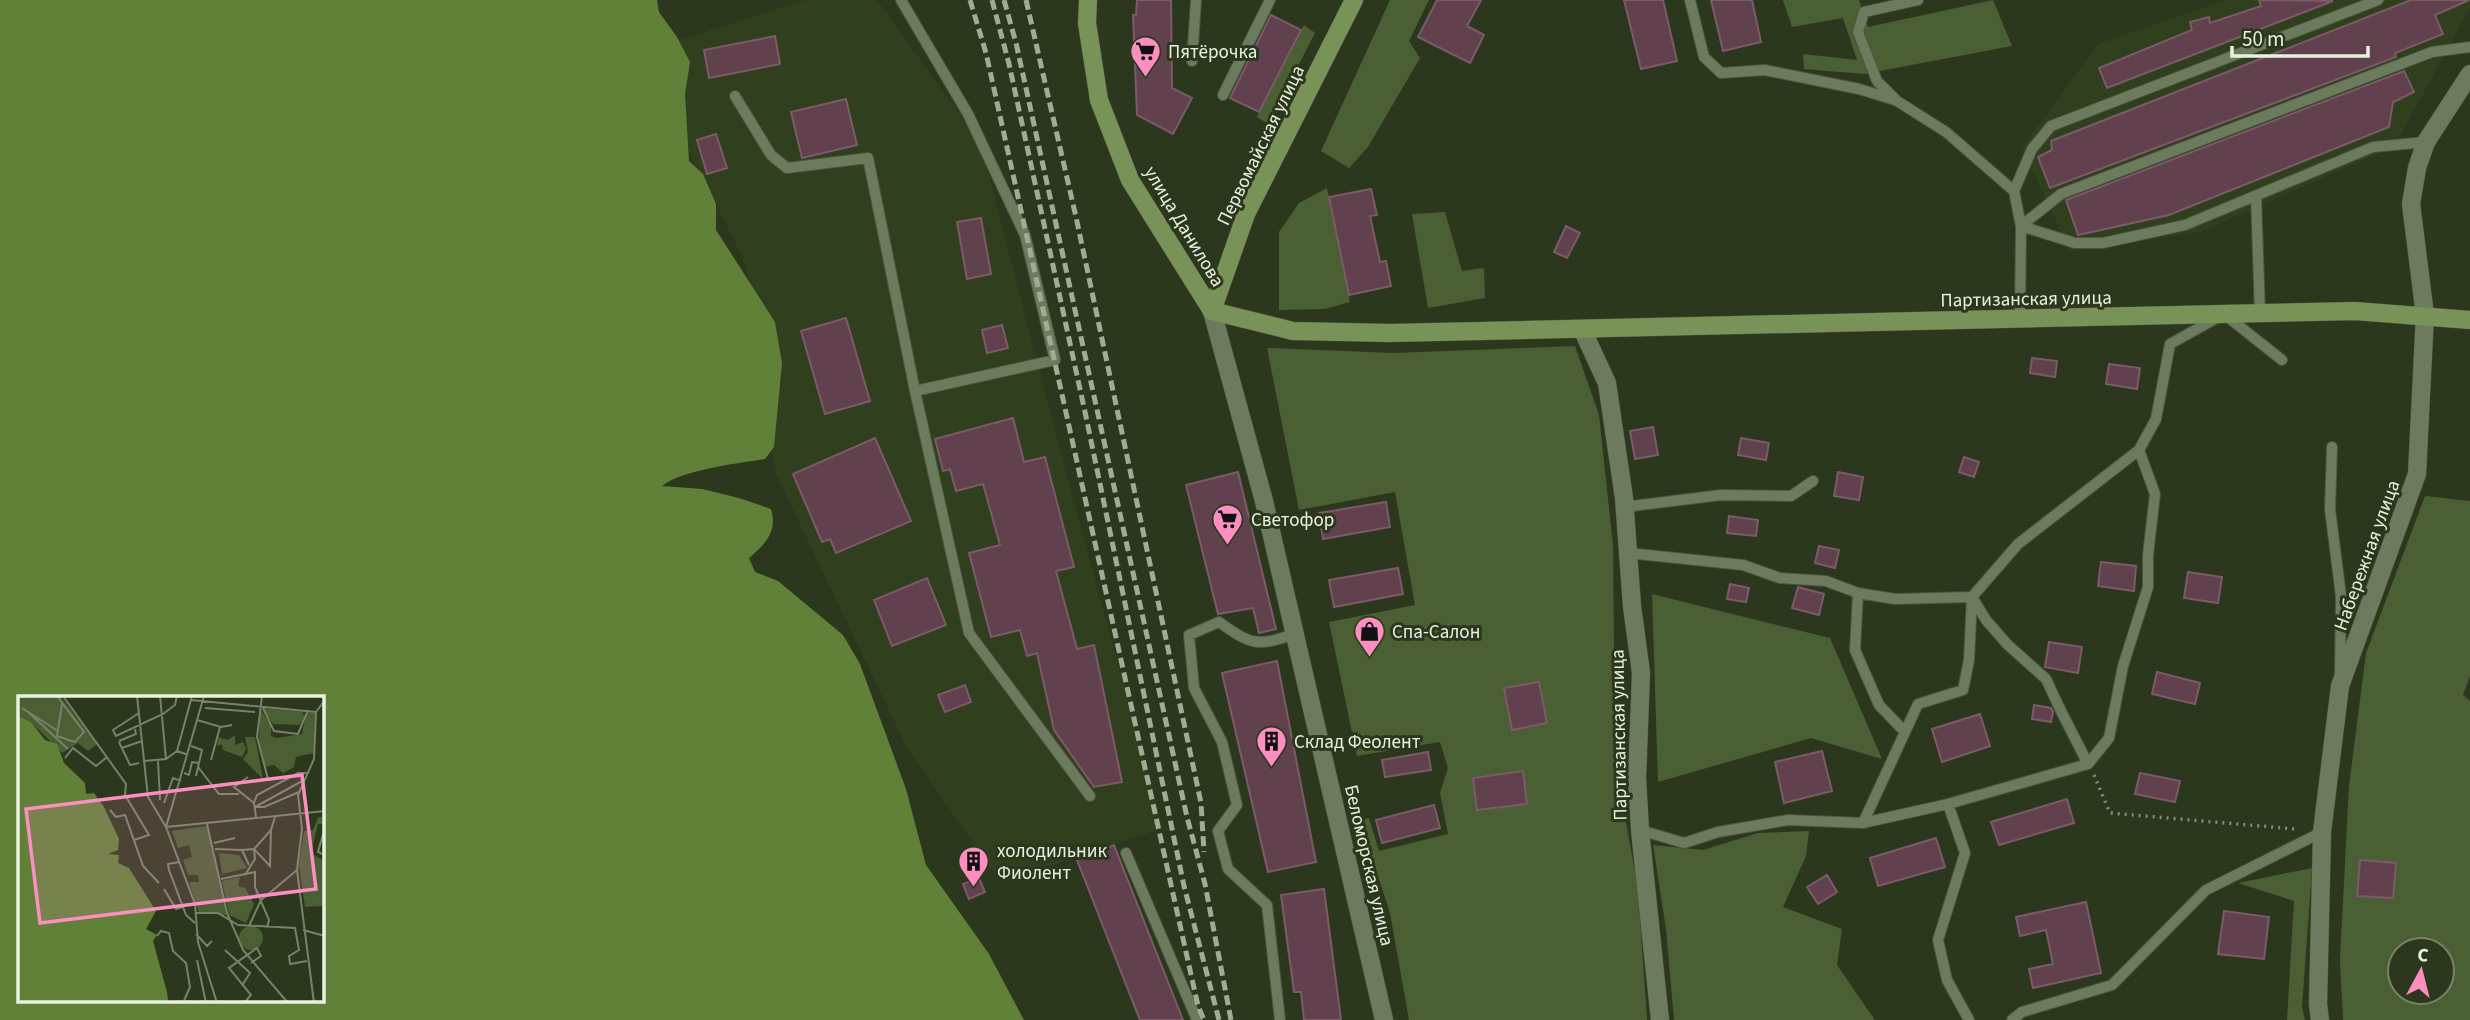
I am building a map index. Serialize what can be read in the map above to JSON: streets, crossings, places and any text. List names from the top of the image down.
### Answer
{
  "streets": {
    "main road": ["Первомайская улица", "улица Данилова", "Партизанская улица"],
    "street": ["Набережная улица", "Беломорская улица"]
  },
  "crossings": [
    ["Первомайская улица", "улица Данилова"],
    ["Первомайская улица", "Партизанская улица"],
    ["Первомайская улица", "Беломорская улица"],
    ["улица Данилова", "Партизанская улица"],
    ["улица Данилова", "Беломорская улица"],
    ["Партизанская улица", "Набережная улица"],
    ["Партизанская улица", "Беломорская улица"]
  ],
  "places": {
    "supermarket": ["Пятёрочка", "Светофор"],
    "shop": ["Спа-Салон"],
    "building": ["Склад Феолент", "холодильник Фиолент"]
  },
  "scale_bar": "50 m",
  "north": "top"
}
